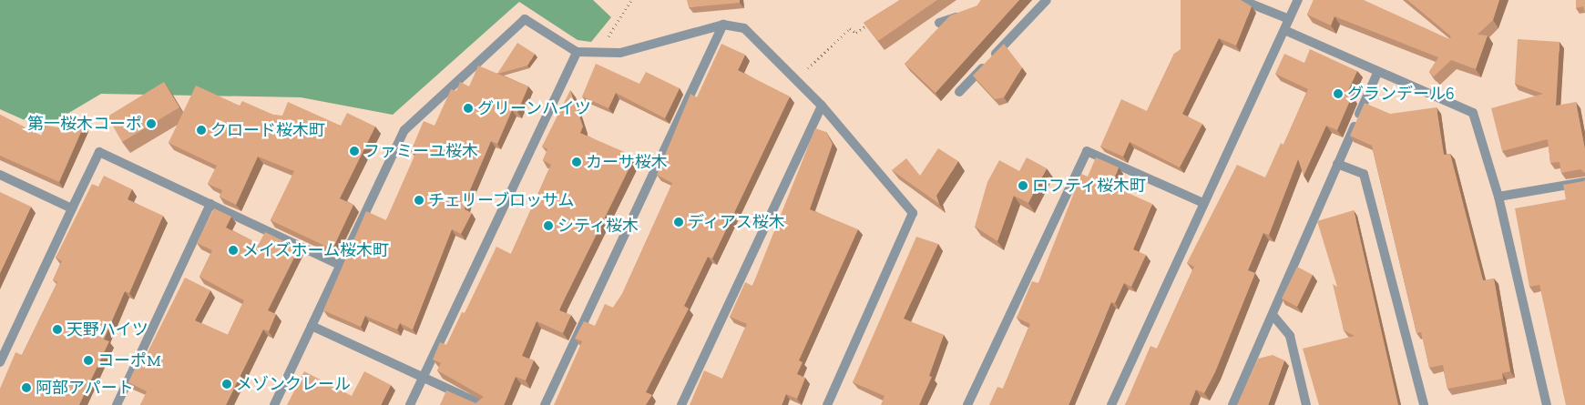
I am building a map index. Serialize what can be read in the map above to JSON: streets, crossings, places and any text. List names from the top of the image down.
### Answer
{
  "places": [
    "グランデール6",
    "グリーンハイツ",
    "第一桜木コーポ",
    "クロード桜木町",
    "ファミーユ桜木",
    "カーサ桜木",
    "ロフティ桜木町",
    "チェリーブロッサム",
    "ディアス桜木",
    "シティ桜木",
    "メイズホーム桜木町",
    "天野ハイツ",
    "コーポM",
    "メゾンクレール",
    "阿部アパート"
  ]
}
